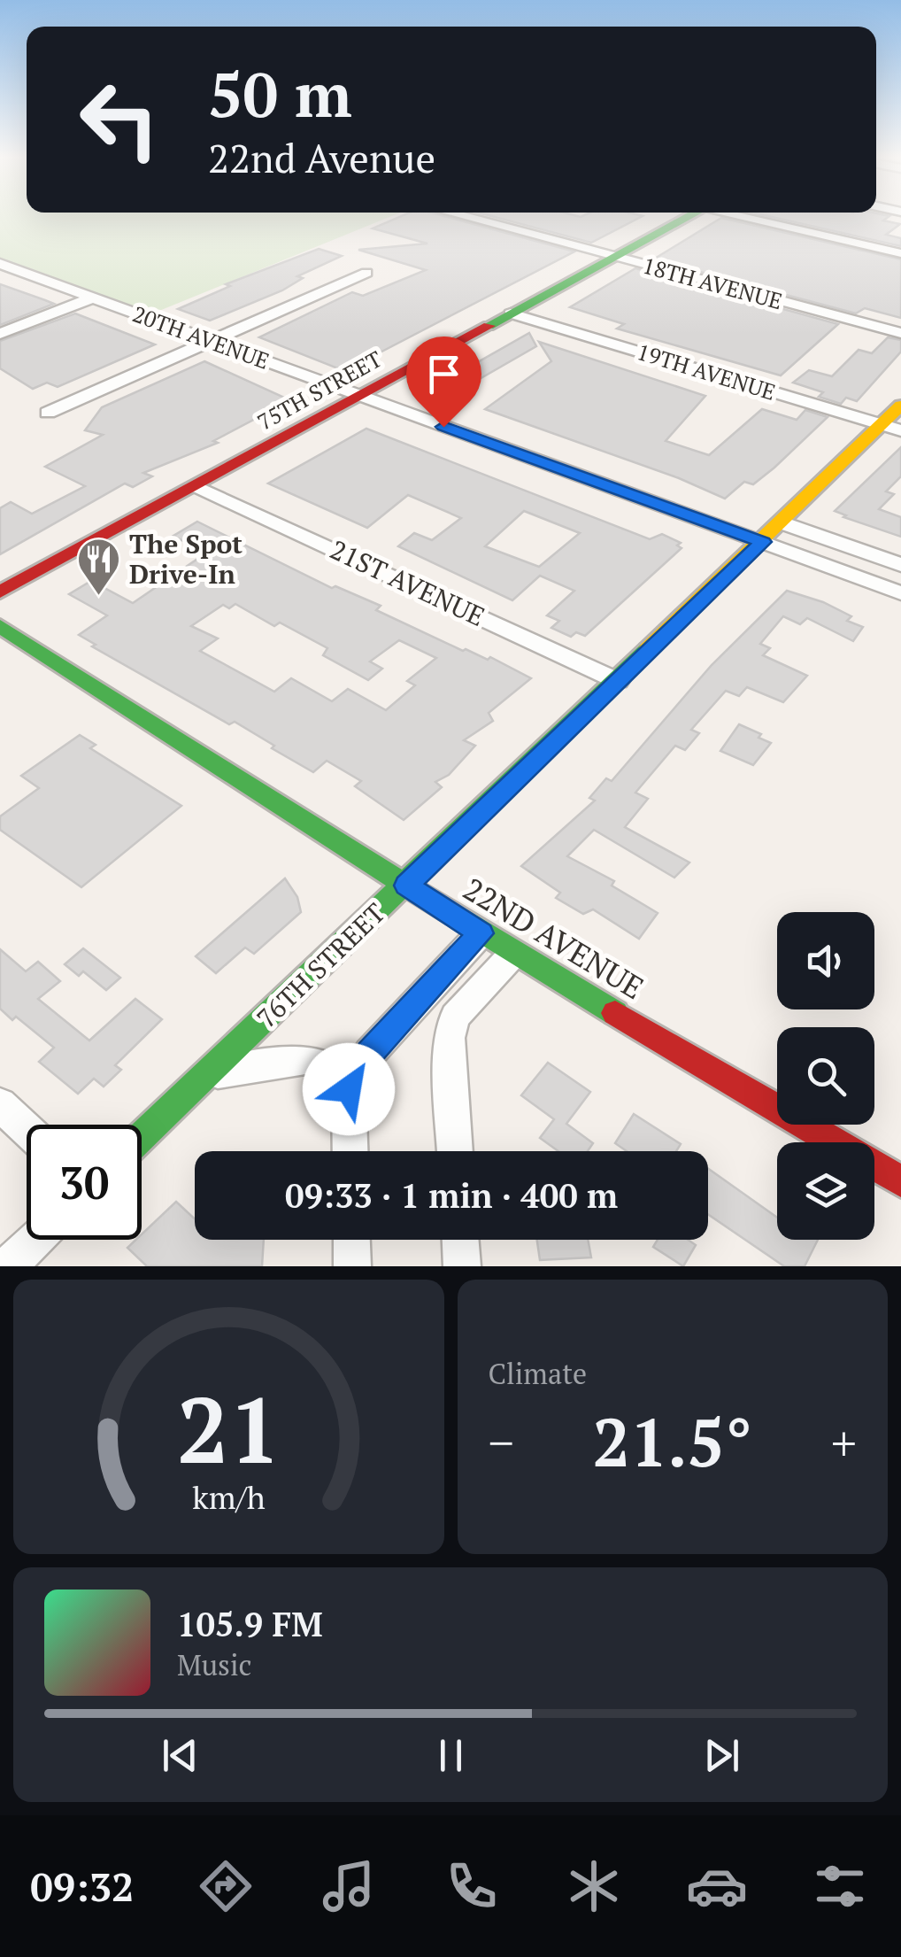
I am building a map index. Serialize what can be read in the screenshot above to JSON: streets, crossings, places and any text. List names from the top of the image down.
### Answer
{
  "streets": {
    "street": [
      "18TH AVENUE",
      "20TH AVENUE",
      "19TH AVENUE",
      "75TH STREET",
      "21ST AVENUE",
      "22ND AVENUE",
      "76TH STREET"
    ]
  },
  "crossings": [
    ["18TH AVENUE", "75TH STREET"],
    ["20TH AVENUE", "75TH STREET"],
    ["20TH AVENUE", "76TH STREET"],
    ["19TH AVENUE", "75TH STREET"],
    ["19TH AVENUE", "76TH STREET"],
    ["75TH STREET", "21ST AVENUE"],
    ["21ST AVENUE", "76TH STREET"],
    ["22ND AVENUE", "76TH STREET"]
  ],
  "places": {
    "restaurant": ["The Spot Drive-In"]
  },
  "page": {
    "turn": ["50 m", "22nd Avenue"],
    "limit": "30",
    "trip": "09:33 · 1 min · 400 m",
    "tile": "Climate",
    "heat": ["−", "21.5°", "+"],
    "song": ["105.9 FM", "Music"],
    "tabs": "09:32",
    "gauge": ["21", "km/h"]
  }
}
